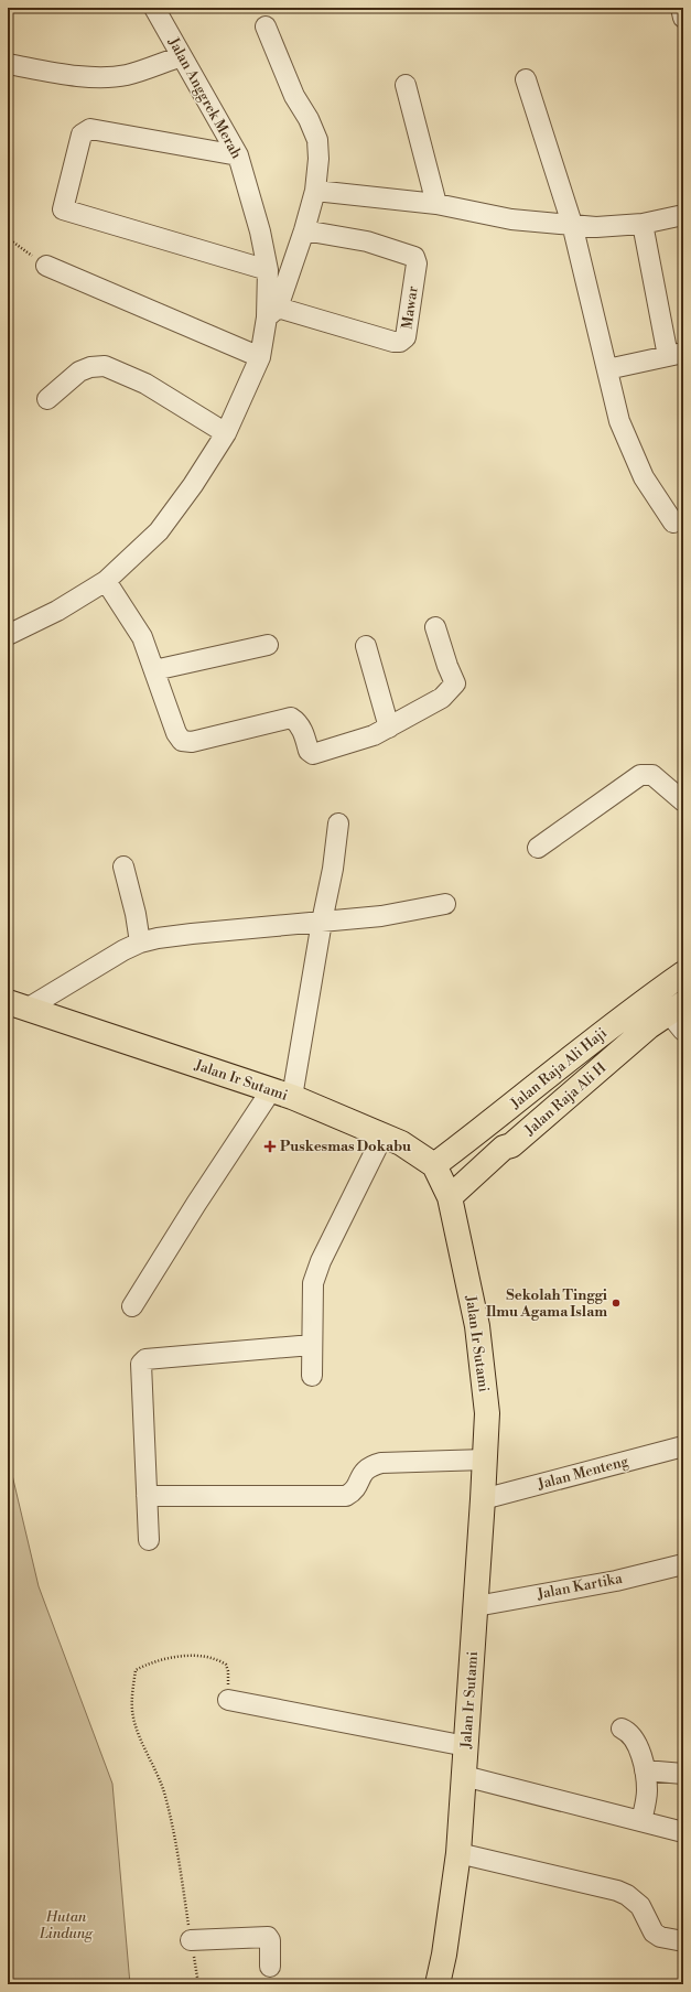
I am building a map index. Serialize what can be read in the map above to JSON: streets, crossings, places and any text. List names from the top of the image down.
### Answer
{
  "streets": {
    "main road": ["Jalan Raja Ali Haji", "Jalan Ir Sutami", "Jalan Raja Ali H"],
    "street": [
      "Jalan Anggrek Merah",
      "Mawar",
      "Jalan Menteng",
      "Jalan Kartika"
    ]
  },
  "crossings": [
    ["Jalan Anggrek Merah", "Mawar"],
    ["Jalan Raja Ali Haji", "Jalan Ir Sutami"],
    ["Jalan Ir Sutami", "Jalan Raja Ali H"],
    ["Jalan Ir Sutami", "Jalan Menteng"],
    ["Jalan Ir Sutami", "Jalan Kartika"]
  ],
  "parks": ["Hutan Lindung"],
  "places": {
    "health": ["Puskesmas Dokabu"],
    "other": ["Sekolah Tinggi Ilmu Agama Islam"]
  }
}
